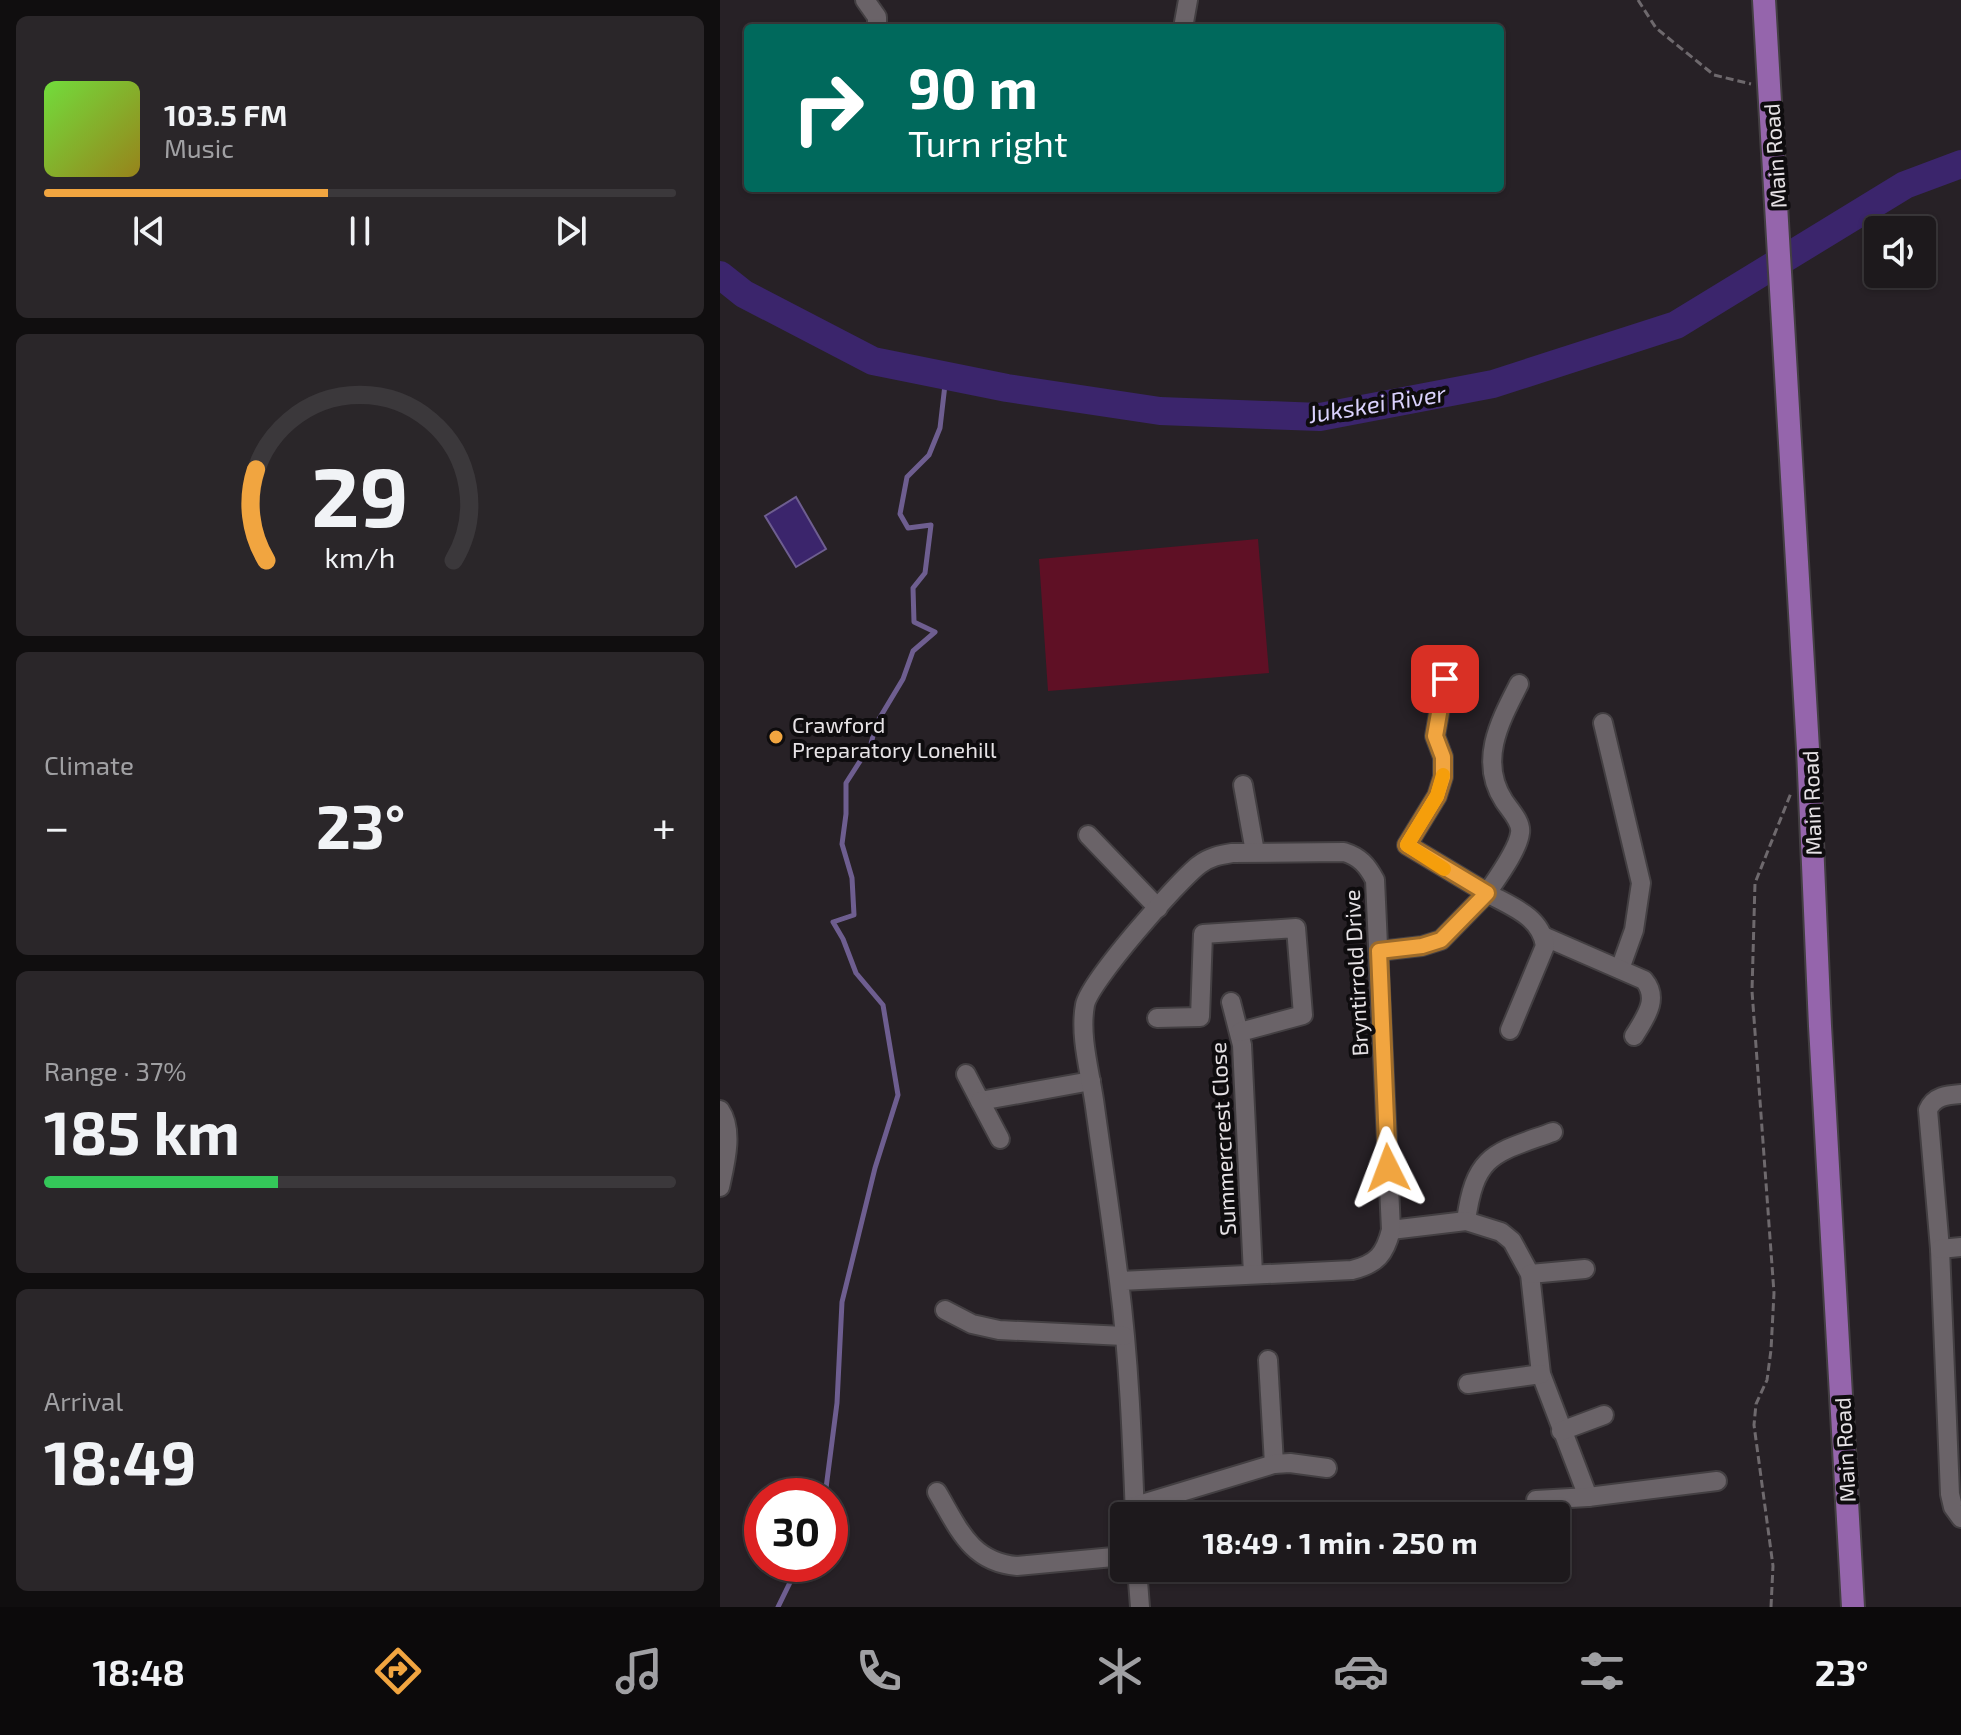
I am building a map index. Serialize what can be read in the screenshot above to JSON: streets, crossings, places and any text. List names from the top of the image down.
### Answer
{
  "streets": {
    "main road": ["Main Road"],
    "street": ["Bryntirrold Drive", "Summercrest Close"]
  },
  "water": ["Jukskei River"],
  "places": ["Crawford Preparatory Lonehill"],
  "page": {
    "turn": ["90 m", "Turn right"],
    "song": ["103.5 FM", "Music"],
    "tile": [
      "Climate",
      ["Range · 37%", "185 km"],
      ["Arrival", "18:49"]
    ],
    "heat": ["−", "23°", "+"],
    "limit": "30",
    "trip": "18:49 · 1 min · 250 m",
    "tabs": ["18:48", "23°"],
    "gauge": ["29", "km/h"]
  }
}
